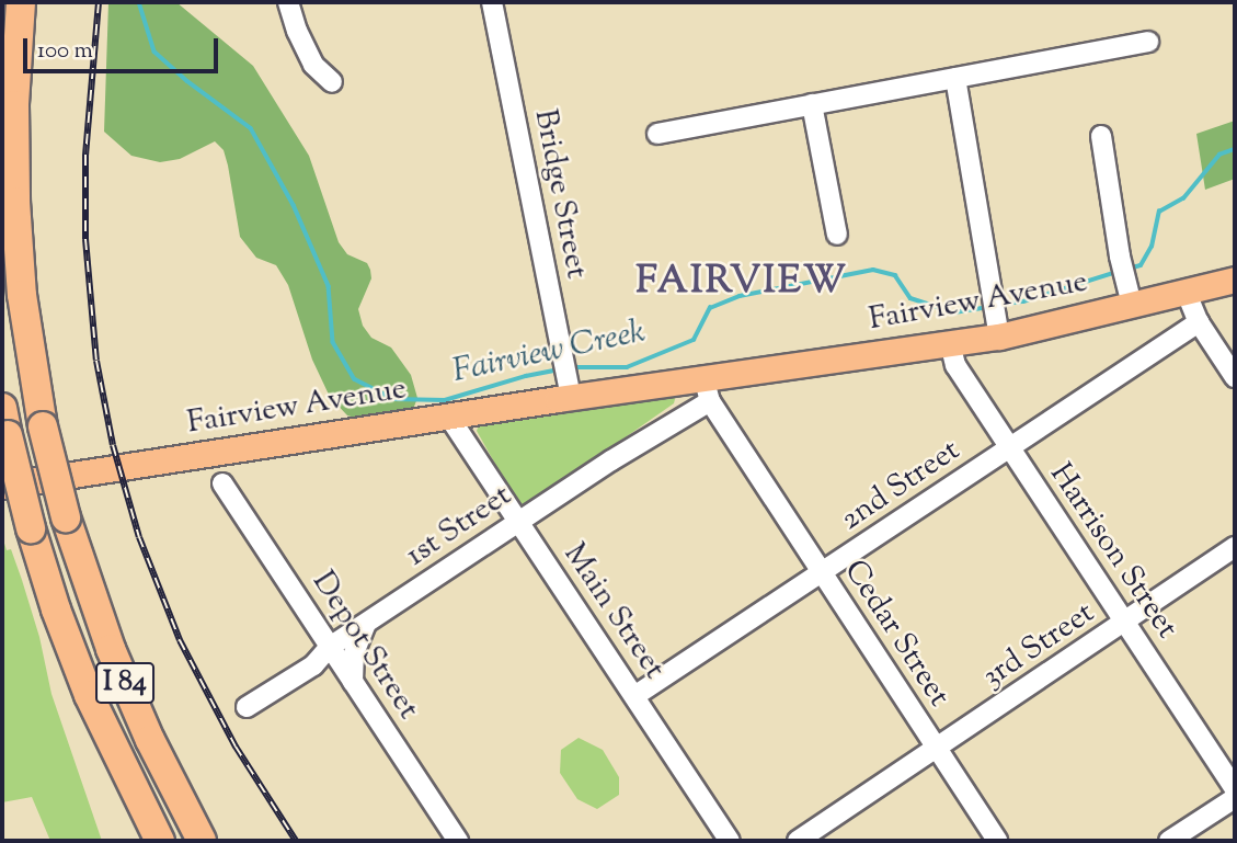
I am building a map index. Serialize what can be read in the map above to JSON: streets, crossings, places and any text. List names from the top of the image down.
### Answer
{
  "streets": {
    "highway": ["I 84"],
    "main road": ["Fairview Avenue"],
    "street": [
      "Bridge Street",
      "2nd Street",
      "1st Street",
      "Harrison Street",
      "Main Street",
      "Cedar Street",
      "Depot Street",
      "3rd Street"
    ]
  },
  "crossings": [
    ["Bridge Street", "Fairview Avenue"],
    ["Fairview Avenue", "1st Street"],
    ["Fairview Avenue", "Harrison Street"],
    ["Fairview Avenue", "Main Street"],
    ["Fairview Avenue", "Cedar Street"],
    ["2nd Street", "Harrison Street"],
    ["2nd Street", "Main Street"],
    ["2nd Street", "Cedar Street"],
    ["1st Street", "Main Street"],
    ["1st Street", "Cedar Street"],
    ["1st Street", "Depot Street"],
    ["Harrison Street", "3rd Street"],
    ["Cedar Street", "3rd Street"]
  ],
  "districts": ["FAIRVIEW"],
  "water": ["Fairview Creek"],
  "scale_bar": "100 m"
}
